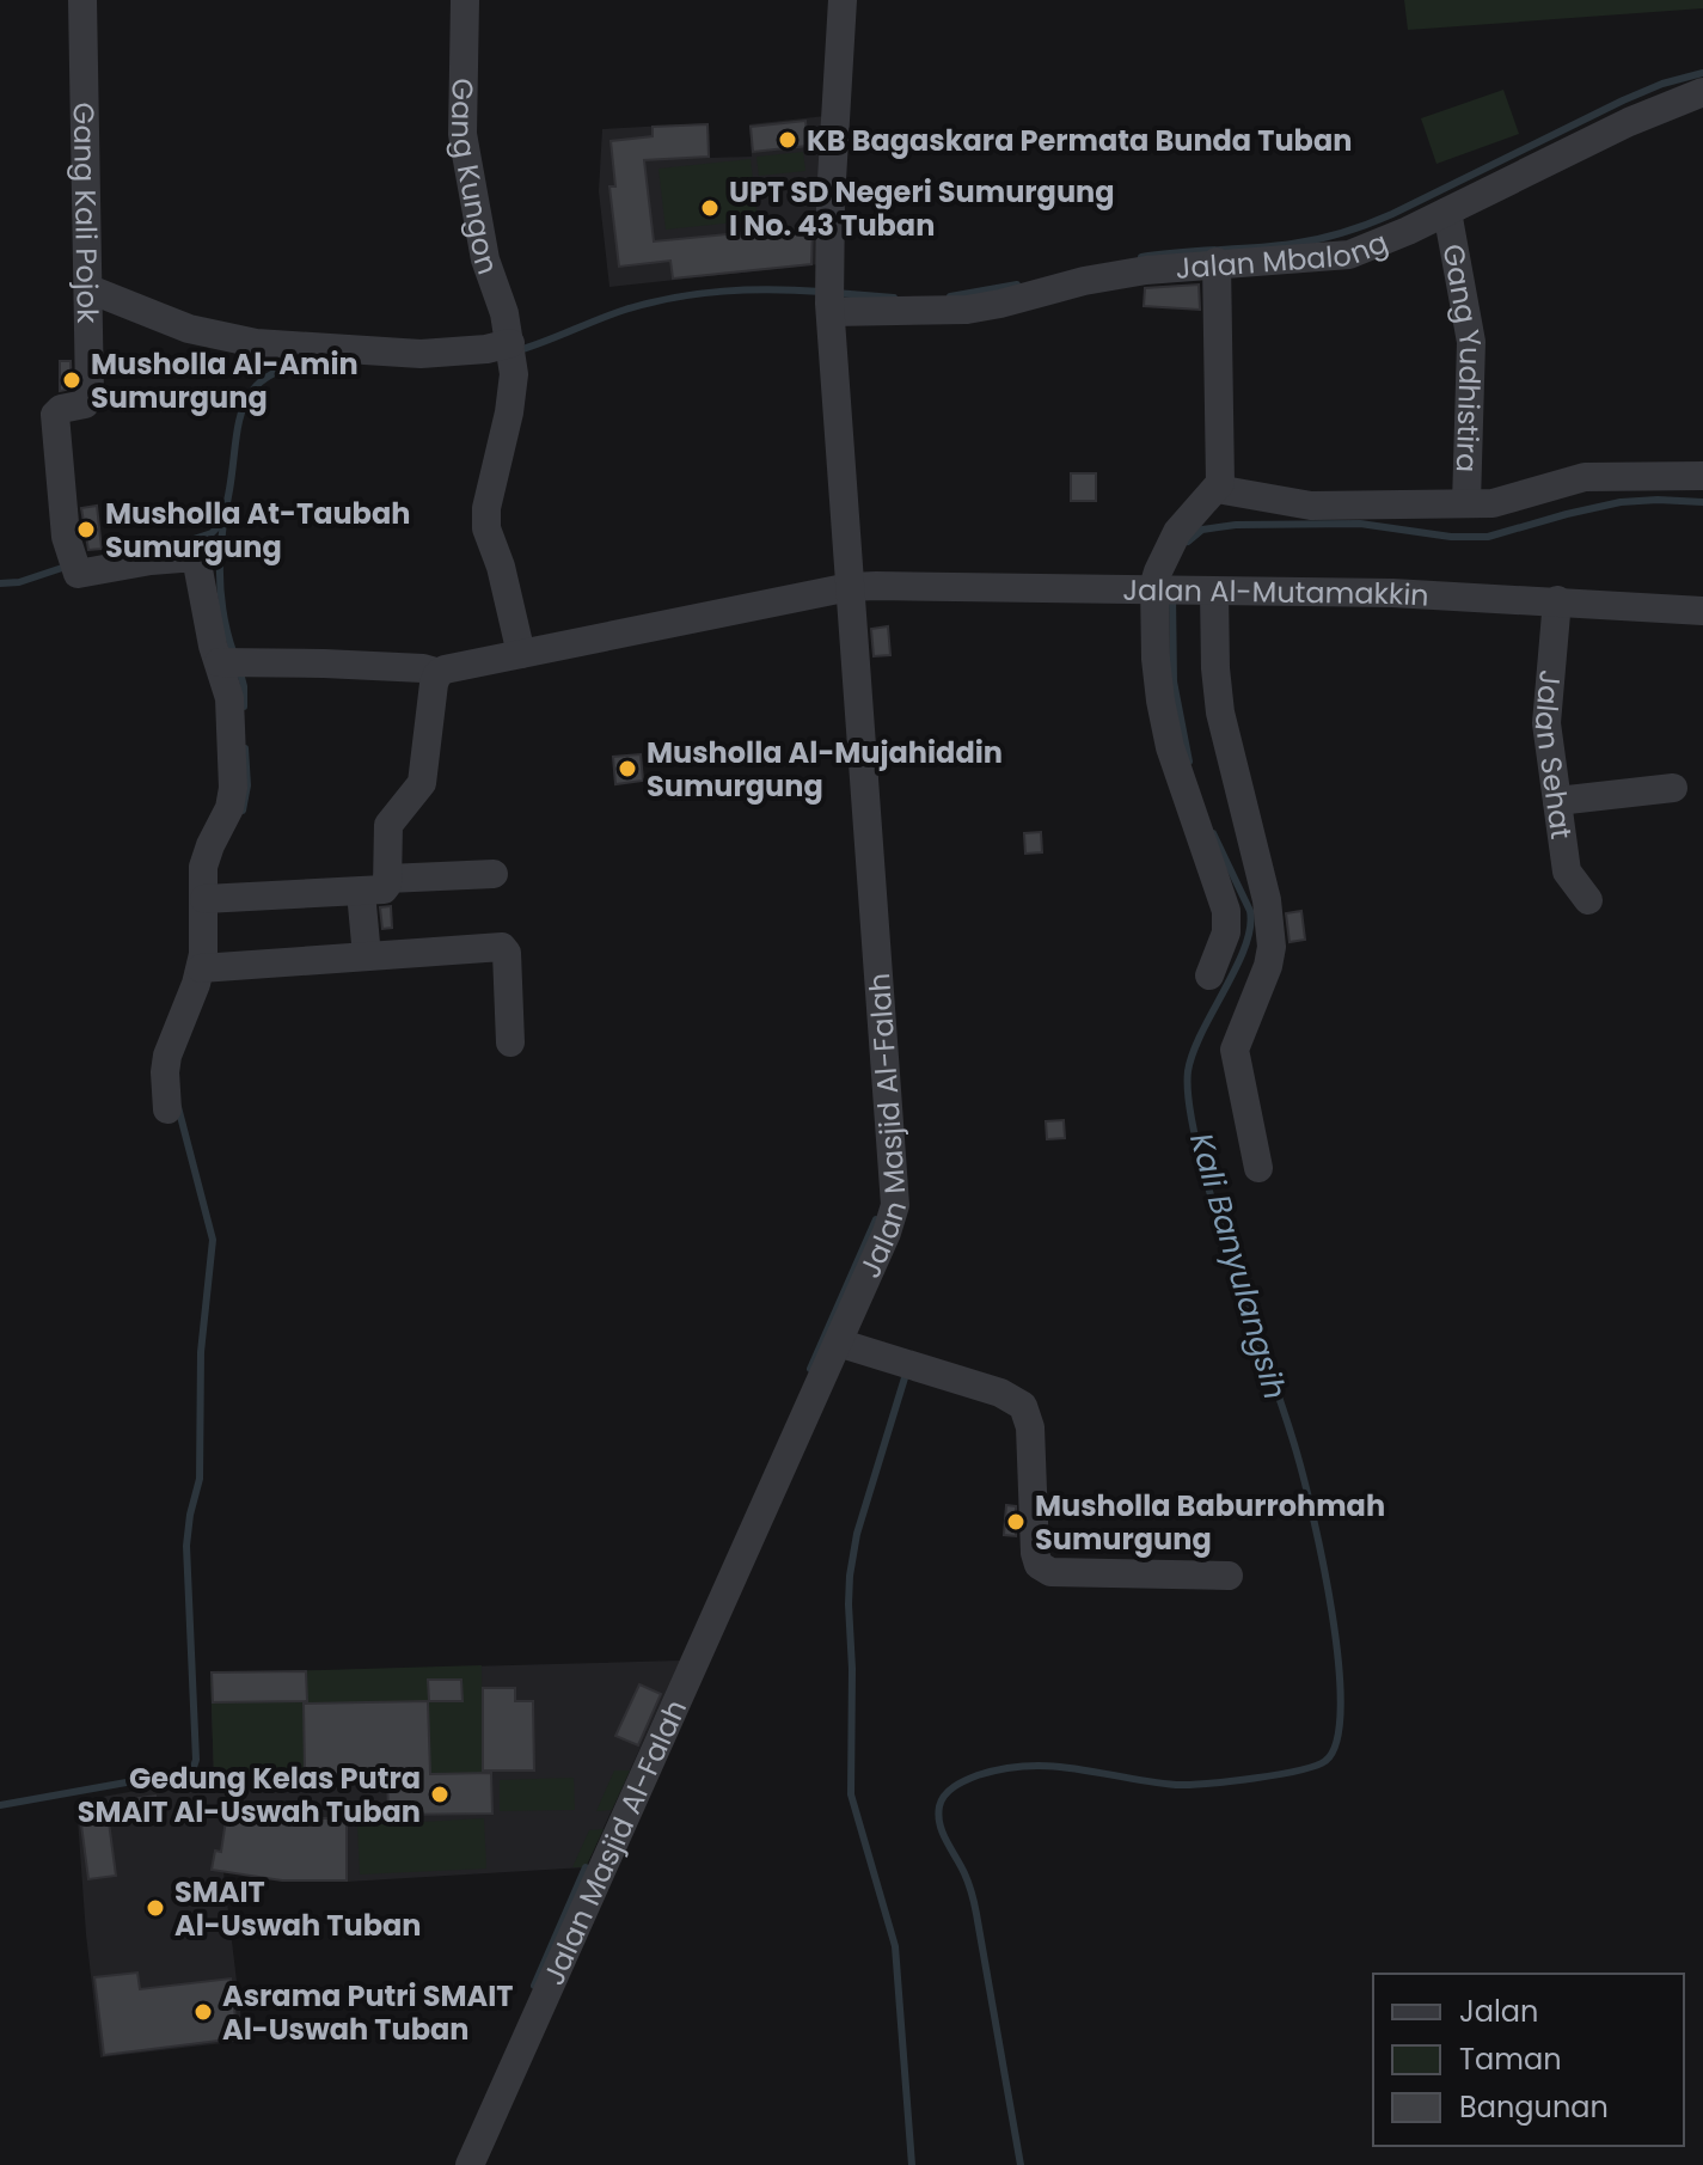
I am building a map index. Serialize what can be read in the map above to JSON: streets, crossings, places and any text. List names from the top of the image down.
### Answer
{
  "streets": {
    "street": [
      "Gang Kungon",
      "Gang Kali Pojok",
      "Jalan Mbalong",
      "Gang Yudhistira",
      "Jalan Al-Mutamakkin",
      "Jalan Sehat",
      "Jalan Masjid Al-Falah"
    ]
  },
  "crossings": [
    ["Gang Kungon", "Jalan Al-Mutamakkin"],
    ["Jalan Mbalong", "Gang Yudhistira"],
    ["Jalan Mbalong", "Jalan Masjid Al-Falah"],
    ["Jalan Al-Mutamakkin", "Jalan Sehat"],
    ["Jalan Al-Mutamakkin", "Jalan Masjid Al-Falah"]
  ],
  "water": ["Kali Banyulangsih"],
  "places": [
    "KB Bagaskara Permata Bunda Tuban",
    "UPT SD Negeri Sumurgung I No. 43 Tuban",
    "Musholla Al-Amin Sumurgung",
    "Musholla At-Taubah Sumurgung",
    "Musholla Al-Mujahiddin Sumurgung",
    "Musholla Baburrohmah Sumurgung",
    "Gedung Kelas Putra SMAIT Al-Uswah Tuban",
    "SMAIT Al-Uswah Tuban",
    "Asrama Putri SMAIT Al-Uswah Tuban"
  ],
  "legend": ["Jalan", "Taman", "Bangunan"]
}
